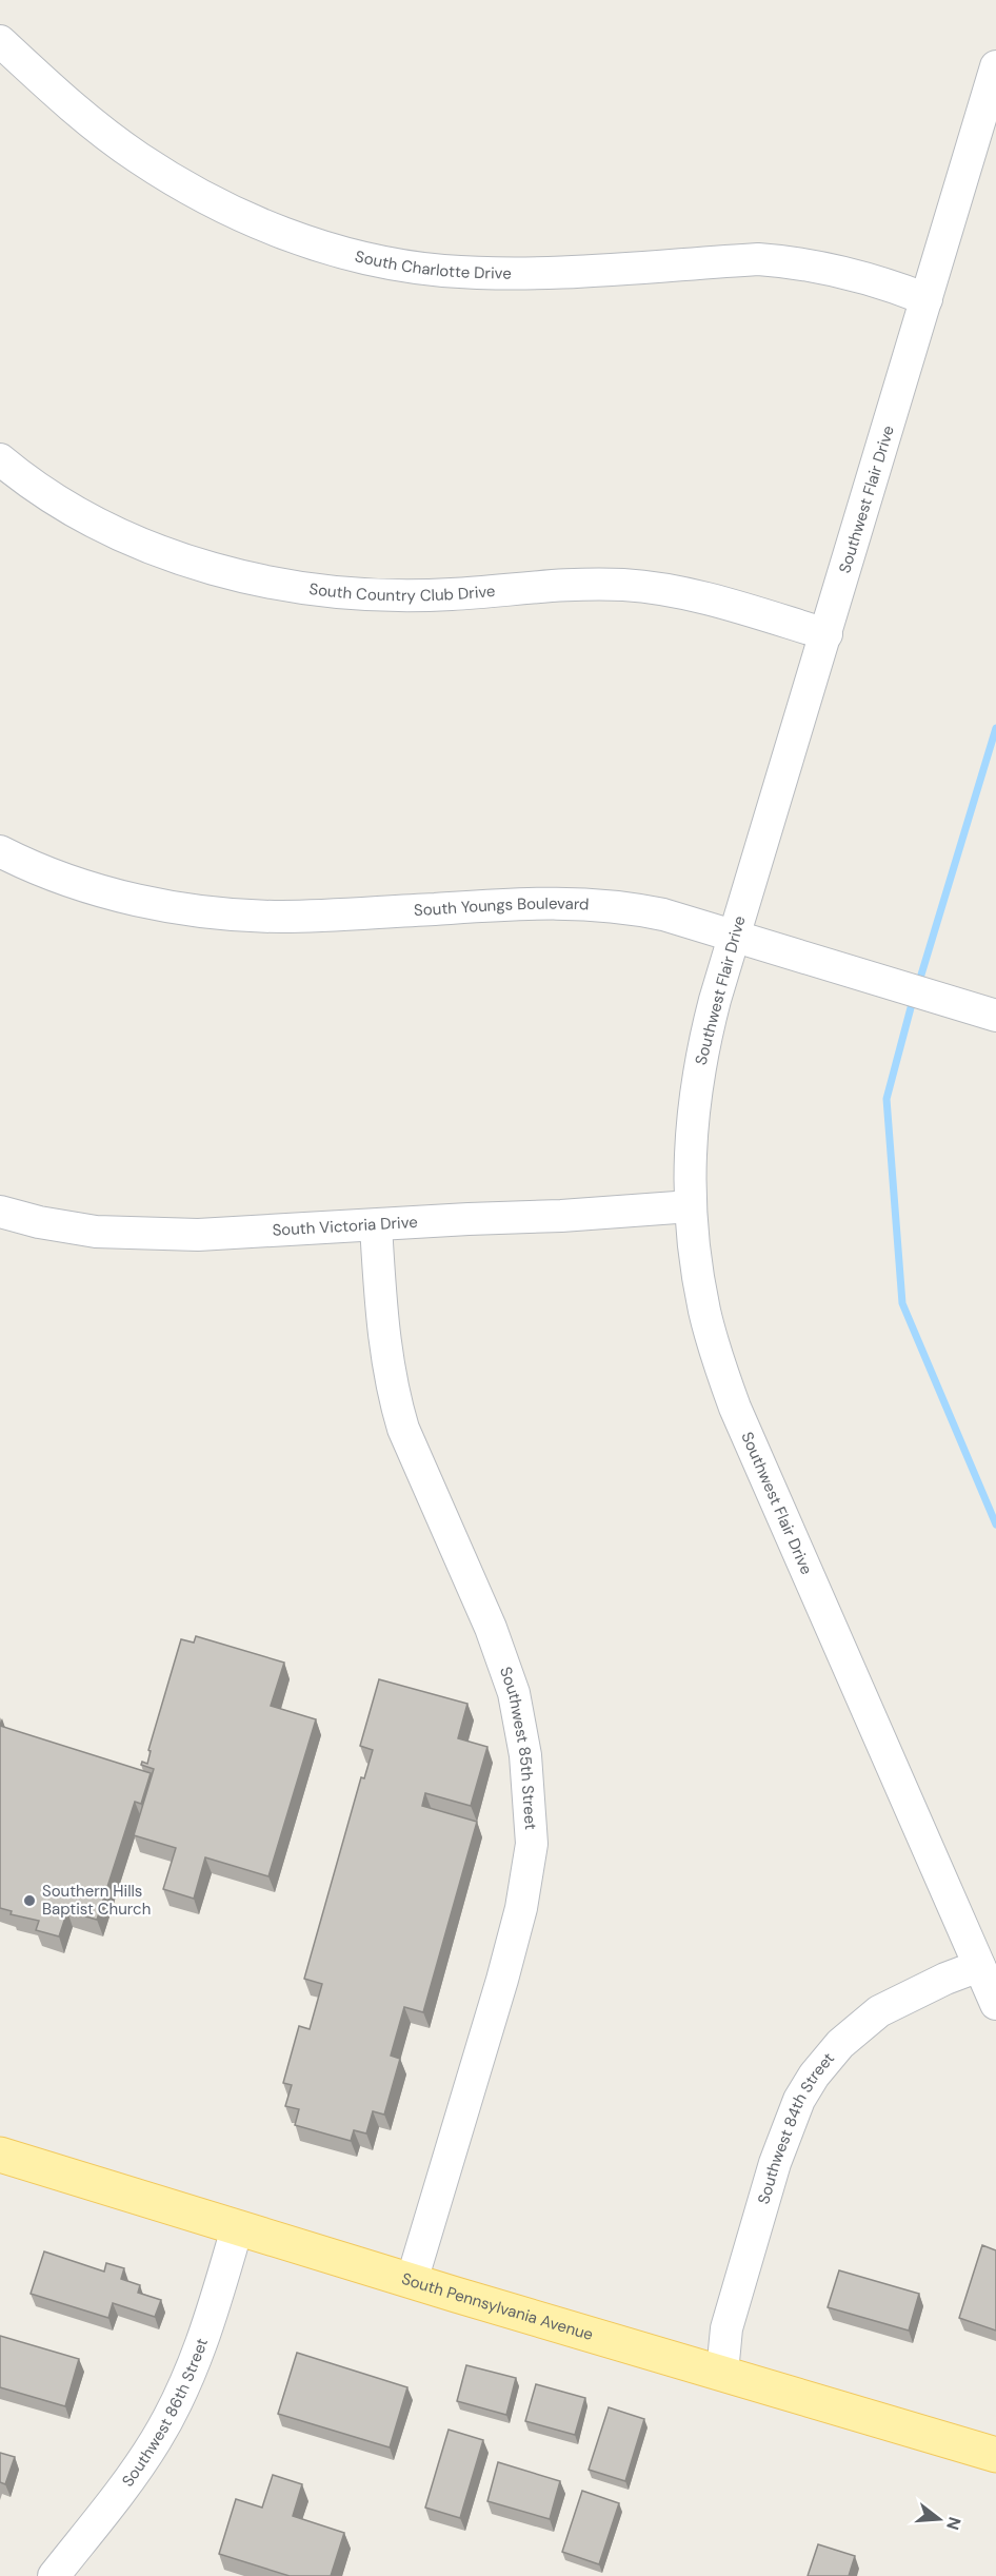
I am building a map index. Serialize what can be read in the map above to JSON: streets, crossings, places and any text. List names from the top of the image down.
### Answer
{
  "streets": {
    "main road": ["South Pennsylvania Avenue"],
    "street": [
      "South Charlotte Drive",
      "Southwest Flair Drive",
      "South Country Club Drive",
      "South Youngs Boulevard",
      "South Victoria Drive",
      "Southwest 85th Street",
      "Southwest 84th Street",
      "Southwest 86th Street"
    ]
  },
  "crossings": [
    ["South Charlotte Drive", "Southwest Flair Drive"],
    ["Southwest Flair Drive", "South Country Club Drive"],
    ["Southwest Flair Drive", "South Youngs Boulevard"],
    ["Southwest Flair Drive", "South Victoria Drive"],
    ["Southwest Flair Drive", "Southwest 84th Street"],
    ["South Victoria Drive", "Southwest 85th Street"],
    ["Southwest 85th Street", "South Pennsylvania Avenue"],
    ["Southwest 84th Street", "South Pennsylvania Avenue"],
    ["South Pennsylvania Avenue", "Southwest 86th Street"]
  ],
  "places": ["Southern Hills Baptist Church"],
  "north": "right"
}
